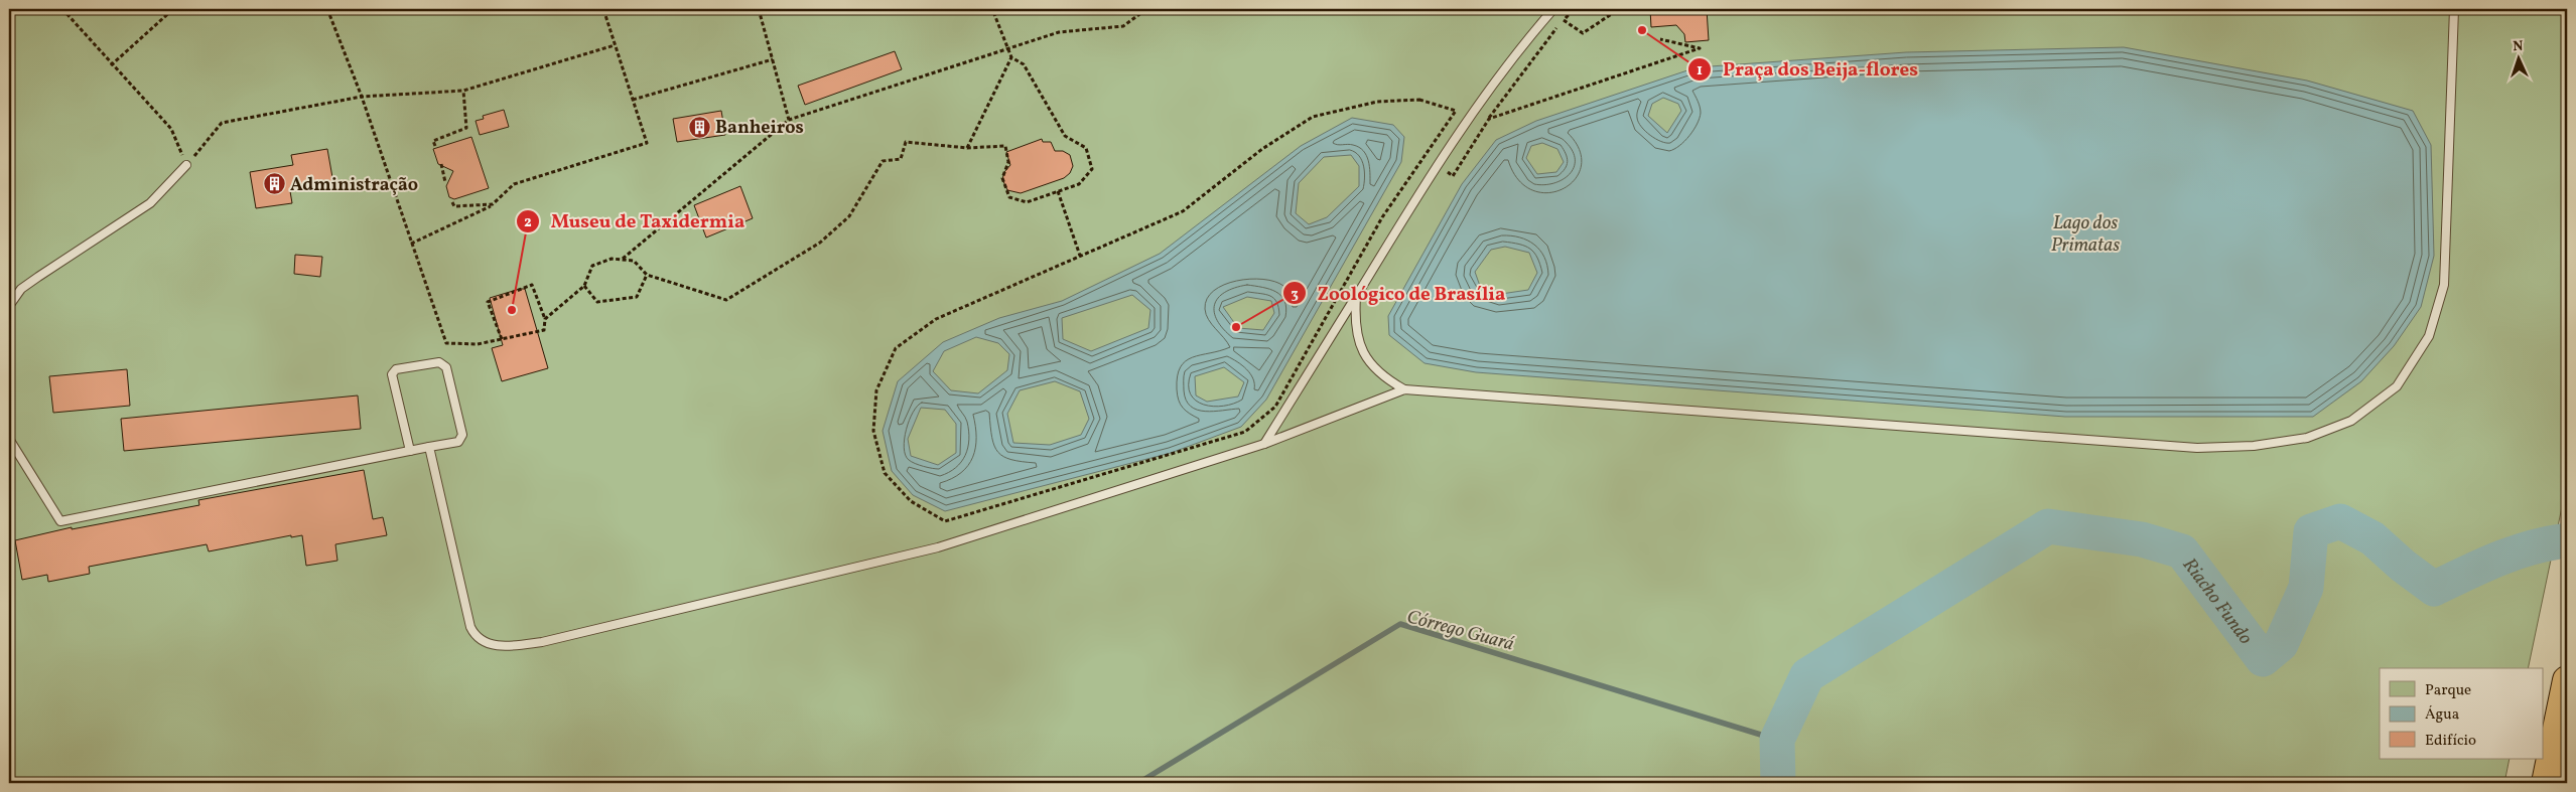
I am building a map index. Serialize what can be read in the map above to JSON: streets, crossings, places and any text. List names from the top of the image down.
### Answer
{
  "water": ["Lago dos Primatas", "Riacho Fundo", "Córrego Guará"],
  "places": {
    "other": ["Praça dos Beija-flores", "Museu de Taxidermia", "Zoológico de Brasília"],
    "building": ["Banheiros", "Administração"]
  },
  "legend": ["Parque", "Água", "Edifício"],
  "north": "top"
}
